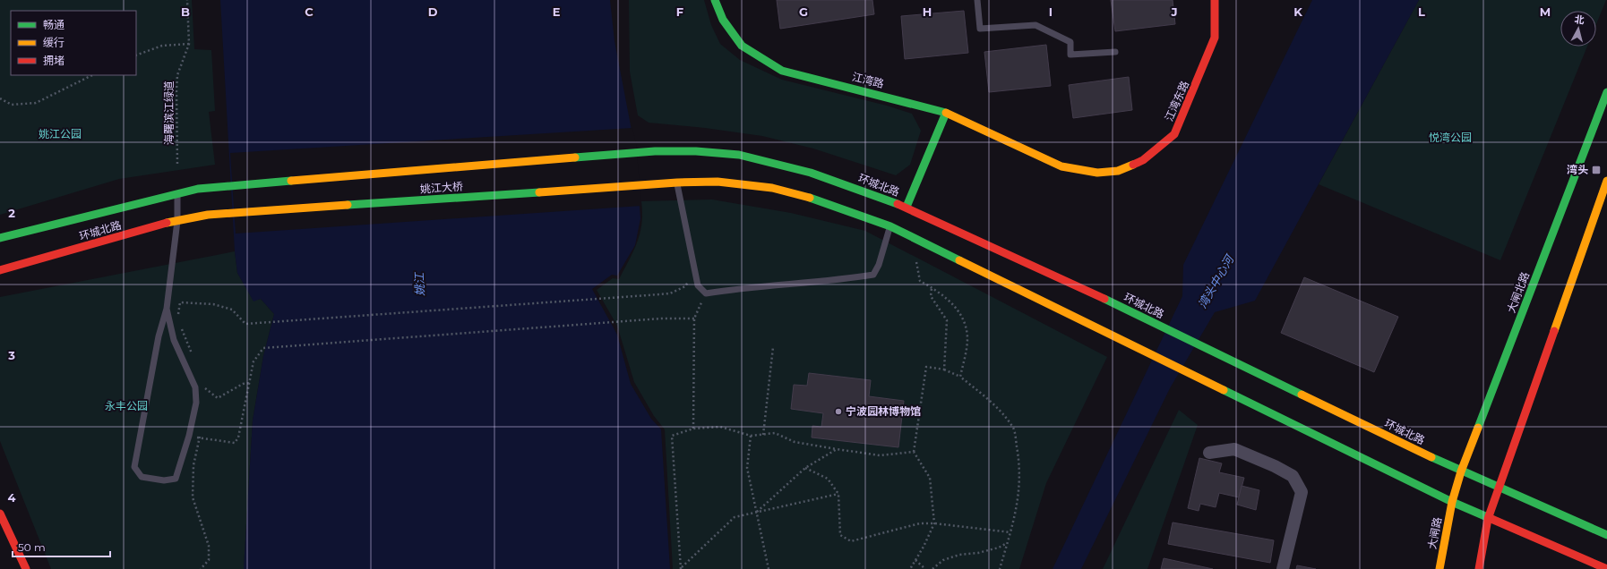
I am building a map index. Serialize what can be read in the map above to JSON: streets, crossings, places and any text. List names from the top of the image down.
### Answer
{
  "streets": {
    "main road": [
      "江湾路",
      "江湾东路",
      "环城北路",
      "姚江大桥",
      "大闸北路",
      "大闸路"
    ],
    "path": ["海曙滨江绿道"]
  },
  "crossings": [
    ["江湾路", "江湾东路"],
    ["环城北路", "姚江大桥"],
    ["环城北路", "大闸北路"],
    ["大闸北路", "大闸路"]
  ],
  "water": ["湾头中心河", "姚江"],
  "parks": ["姚江公园", "悦湾公园", "永丰公园"],
  "places": {
    "transit": ["湾头"],
    "other": ["宁波园林博物馆"]
  },
  "legend": ["畅通", "缓行", "拥堵"],
  "scale_bar": "50 m",
  "north": "top",
  "grid": {
    "columns": [
      "B",
      "C",
      "D",
      "E",
      "F",
      "G",
      "H",
      "I",
      "J",
      "K",
      "L",
      "M"
    ],
    "rows": ["2", "3", "4"]
  }
}
